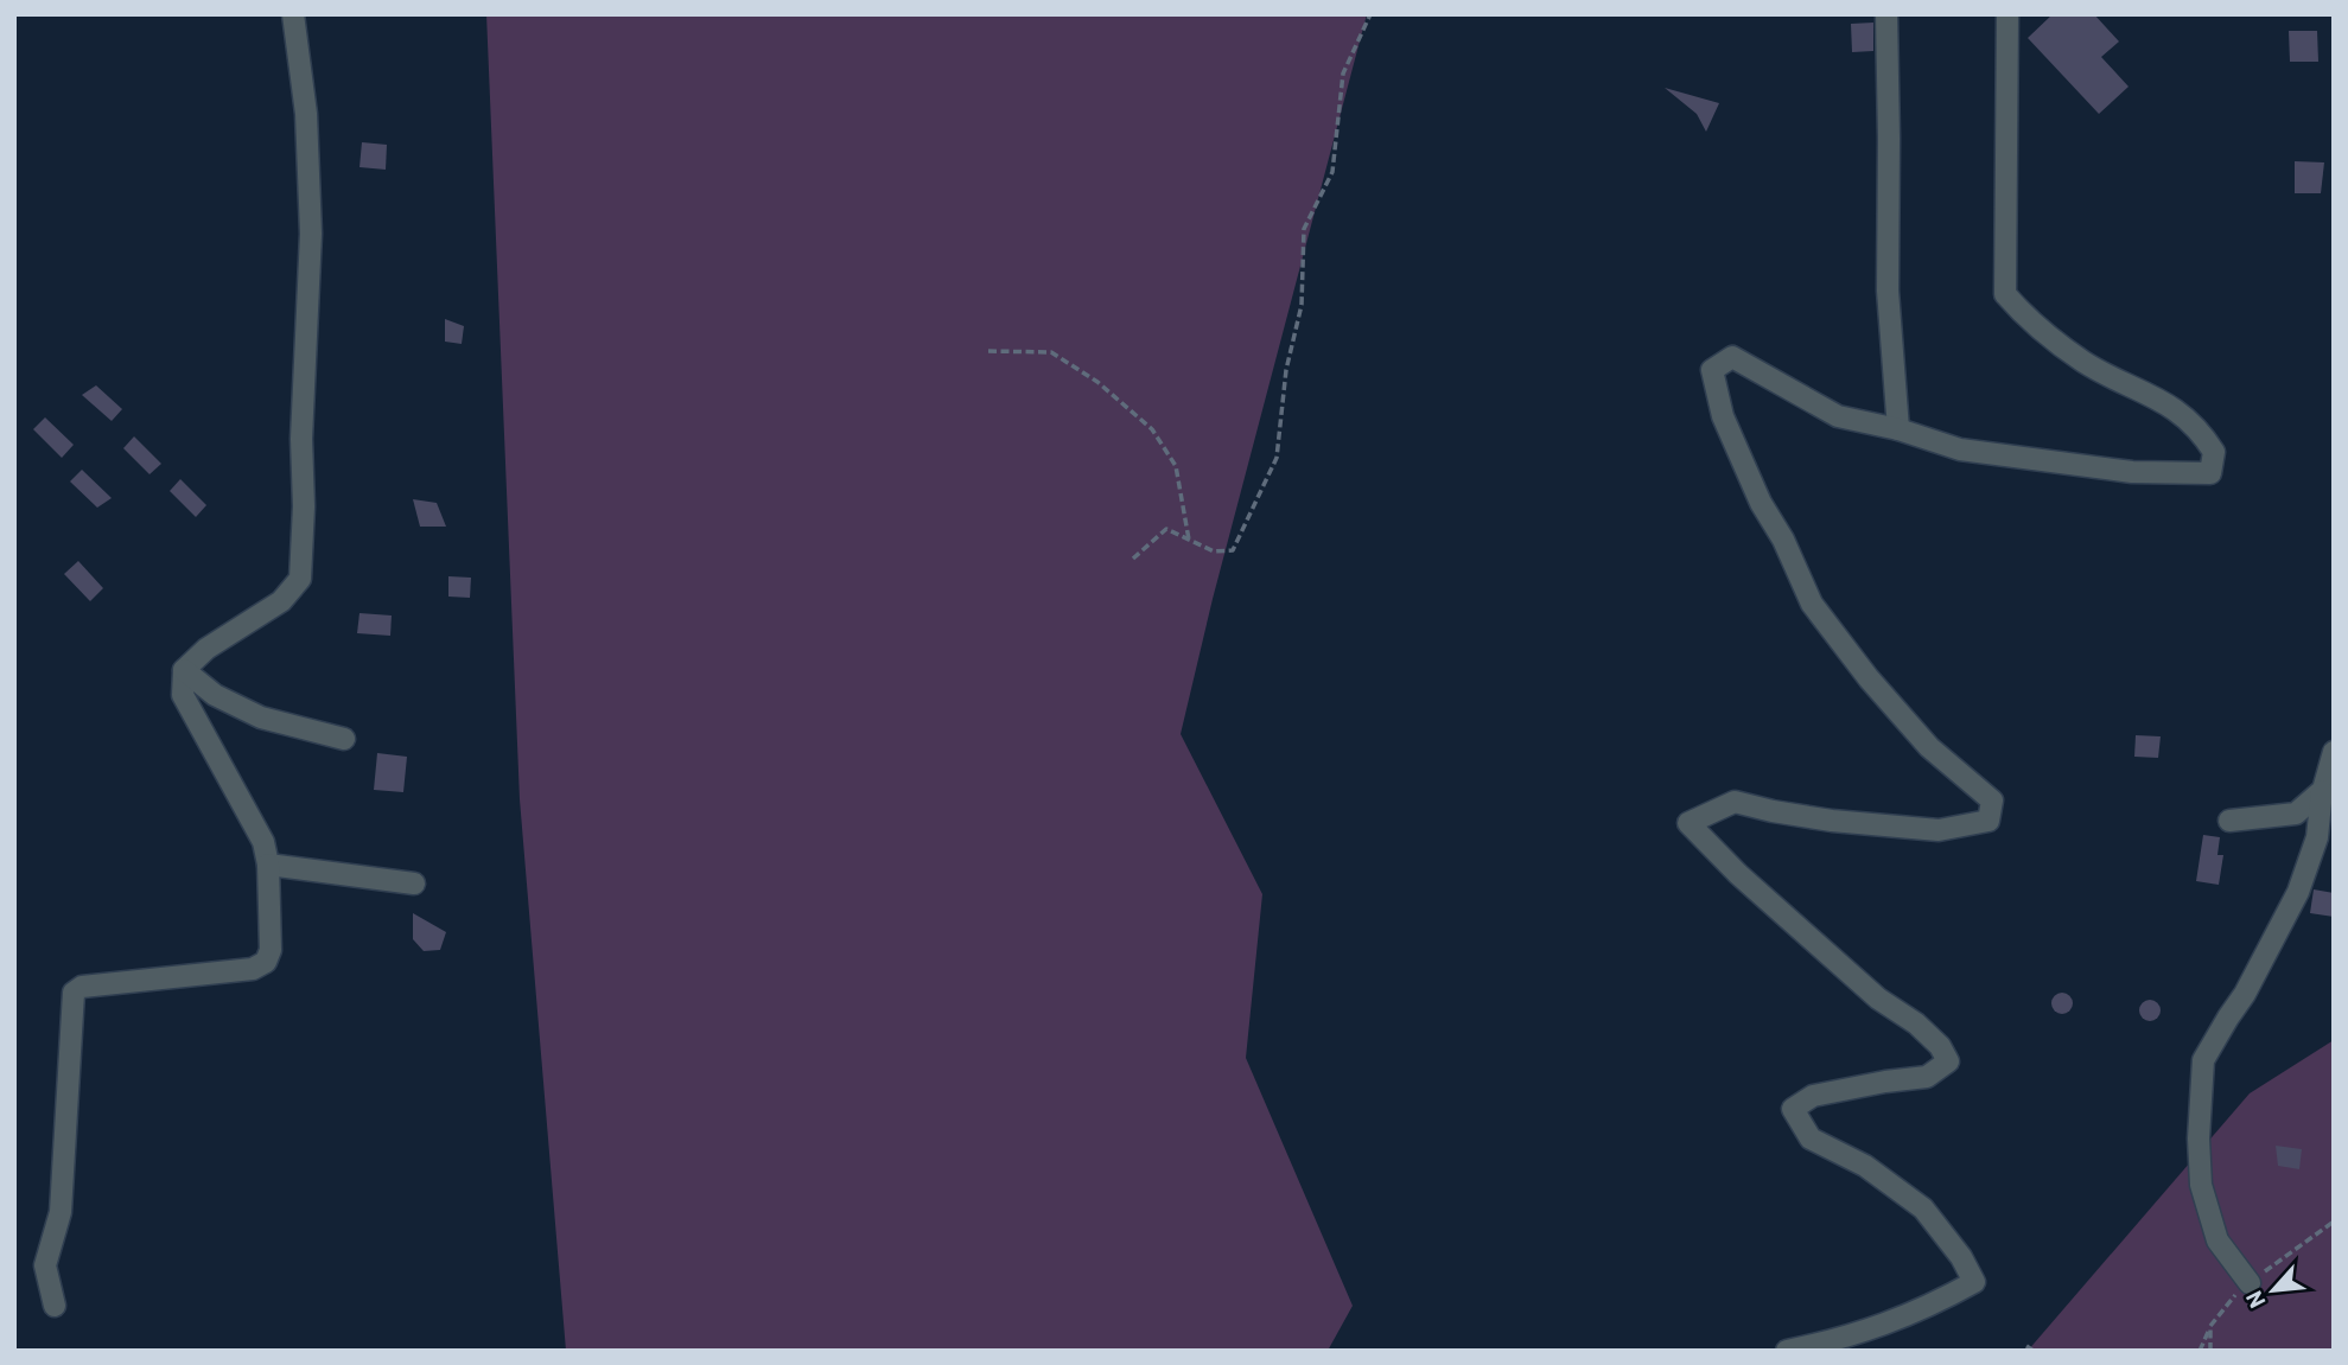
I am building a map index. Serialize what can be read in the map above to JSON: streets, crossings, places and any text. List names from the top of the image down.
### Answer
{
  "north": "bottom left"
}
